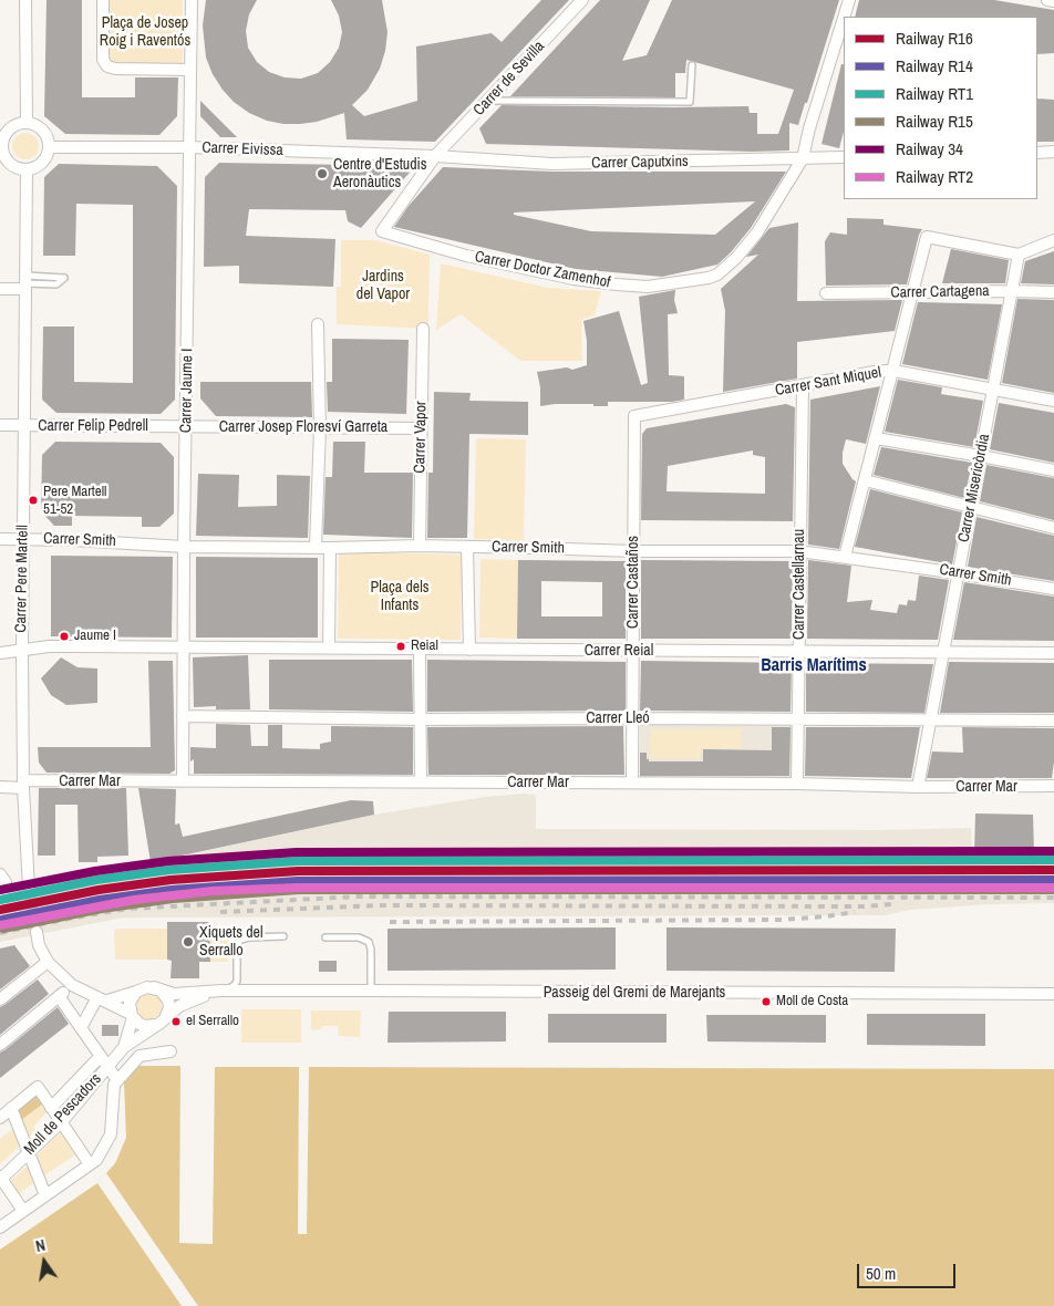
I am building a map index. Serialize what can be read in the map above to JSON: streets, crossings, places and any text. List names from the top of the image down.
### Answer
{
  "streets": {
    "street": [
      "Carrer de Sevilla",
      "Carrer Eivissa",
      "Carrer Caputxins",
      "Carrer Doctor Zamenhof",
      "Carrer Cartagena",
      "Carrer Sant Miquel",
      "Carrer Jaume I",
      "Carrer Felip Pedrell",
      "Carrer Josep Floresví Garreta",
      "Carrer Vapor",
      "Carrer Misericòrdia",
      "Carrer Smith",
      "Carrer Pere Martell",
      "Carrer Castaños",
      "Carrer Castellarnau",
      "Carrer Reial",
      "Carrer Lleó",
      "Carrer Mar",
      "Passeig del Gremi de Marejants",
      "Moll de Pescadors"
    ]
  },
  "crossings": [
    ["Carrer de Sevilla", "Carrer Eivissa"],
    ["Carrer de Sevilla", "Carrer Caputxins"],
    ["Carrer de Sevilla", "Carrer Doctor Zamenhof"],
    ["Carrer Eivissa", "Carrer Caputxins"],
    ["Carrer Eivissa", "Carrer Doctor Zamenhof"],
    ["Carrer Eivissa", "Carrer Jaume I"],
    ["Carrer Eivissa", "Carrer Pere Martell"],
    ["Carrer Caputxins", "Carrer Doctor Zamenhof"],
    ["Carrer Cartagena", "Carrer Misericòrdia"],
    ["Carrer Sant Miquel", "Carrer Misericòrdia"],
    ["Carrer Sant Miquel", "Carrer Castaños"],
    ["Carrer Sant Miquel", "Carrer Castellarnau"],
    ["Carrer Jaume I", "Carrer Felip Pedrell"],
    ["Carrer Jaume I", "Carrer Josep Floresví Garreta"],
    ["Carrer Jaume I", "Carrer Smith"],
    ["Carrer Jaume I", "Carrer Reial"],
    ["Carrer Jaume I", "Carrer Lleó"],
    ["Carrer Jaume I", "Carrer Mar"],
    ["Carrer Felip Pedrell", "Carrer Josep Floresví Garreta"],
    ["Carrer Felip Pedrell", "Carrer Pere Martell"],
    ["Carrer Josep Floresví Garreta", "Carrer Vapor"],
    ["Carrer Vapor", "Carrer Smith"],
    ["Carrer Misericòrdia", "Carrer Smith"],
    ["Carrer Misericòrdia", "Carrer Reial"],
    ["Carrer Misericòrdia", "Carrer Lleó"],
    ["Carrer Misericòrdia", "Carrer Mar"],
    ["Carrer Smith", "Carrer Pere Martell"],
    ["Carrer Smith", "Carrer Castaños"],
    ["Carrer Smith", "Carrer Castellarnau"],
    ["Carrer Pere Martell", "Carrer Reial"],
    ["Carrer Pere Martell", "Carrer Mar"],
    ["Carrer Castaños", "Carrer Reial"],
    ["Carrer Castaños", "Carrer Lleó"],
    ["Carrer Castaños", "Carrer Mar"],
    ["Carrer Castellarnau", "Carrer Reial"],
    ["Carrer Castellarnau", "Carrer Lleó"],
    ["Carrer Castellarnau", "Carrer Mar"],
    ["Passeig del Gremi de Marejants", "Moll de Pescadors"]
  ],
  "districts": ["Barris Marítims"],
  "parks": ["Plaça de Josep Roig i Raventós", "Jardins del Vapor", "Plaça dels Infants"],
  "places": [
    "Centre d'Estudis Aeronàutics",
    "Pere Martell 51-52",
    "Jaume I",
    "Reial",
    "Xiquets del Serrallo",
    "Moll de Costa",
    "el Serrallo"
  ],
  "lines": [
    "rail line 34",
    "rail line RT1",
    "rail line R16",
    "rail line R14",
    "rail line RT2",
    "rail line R15"
  ],
  "legend": [
    "Railway R16",
    "Railway R14",
    "Railway RT1",
    "Railway R15",
    "Railway 34",
    "Railway RT2"
  ],
  "scale_bar": "50 m",
  "north": "top"
}
